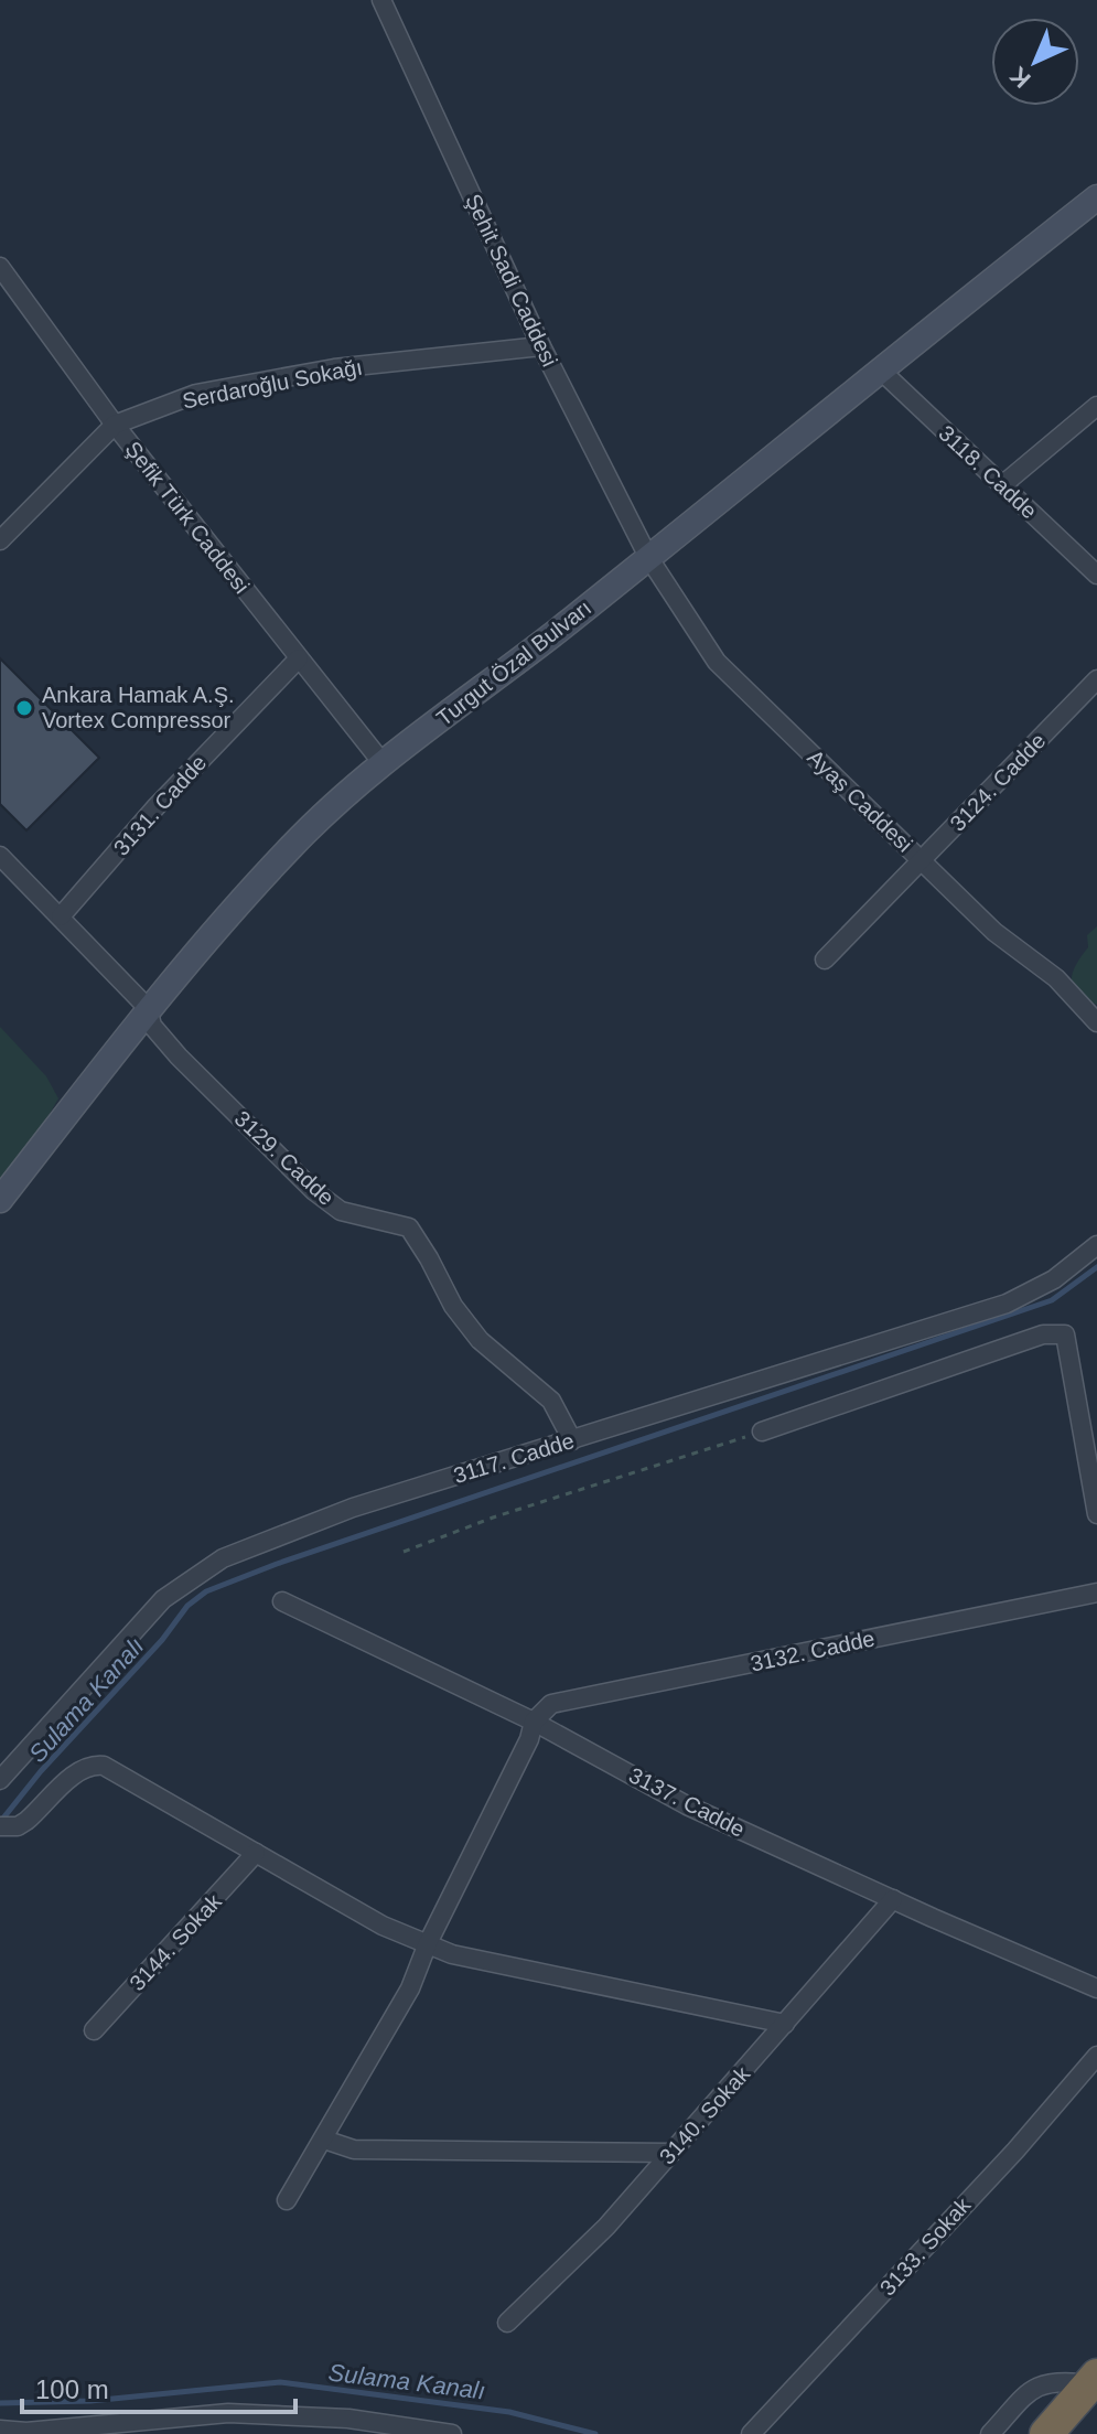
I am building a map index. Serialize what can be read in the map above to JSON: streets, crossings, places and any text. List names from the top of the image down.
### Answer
{
  "streets": {
    "street": [
      "Şehit Sadi Caddesi",
      "Serdaroğlu Sokağı",
      "3118. Cadde",
      "Şefik Türk Caddesi",
      "Turgut Özal Bulvarı",
      "3124. Cadde",
      "Ayaş Caddesi",
      "3131. Cadde",
      "3129. Cadde",
      "3117. Cadde",
      "3132. Cadde",
      "3137. Cadde",
      "3144. Sokak",
      "3140. Sokak",
      "3133. Sokak"
    ]
  },
  "crossings": [
    ["Şehit Sadi Caddesi", "Serdaroğlu Sokağı"],
    ["Şehit Sadi Caddesi", "Turgut Özal Bulvarı"],
    ["Şehit Sadi Caddesi", "Ayaş Caddesi"],
    ["Serdaroğlu Sokağı", "Şefik Türk Caddesi"],
    ["3118. Cadde", "Turgut Özal Bulvarı"],
    ["Şefik Türk Caddesi", "Turgut Özal Bulvarı"],
    ["Şefik Türk Caddesi", "3131. Cadde"],
    ["Turgut Özal Bulvarı", "Ayaş Caddesi"],
    ["Turgut Özal Bulvarı", "3129. Cadde"],
    ["3124. Cadde", "Ayaş Caddesi"],
    ["3131. Cadde", "3129. Cadde"],
    ["3129. Cadde", "3117. Cadde"],
    ["3132. Cadde", "3137. Cadde"],
    ["3137. Cadde", "3140. Sokak"]
  ],
  "water": ["Sulama Kanalı"],
  "places": ["Ankara Hamak A.Ş. Vortex Compressor"],
  "scale_bar": "100 m",
  "north": "bottom left"
}
